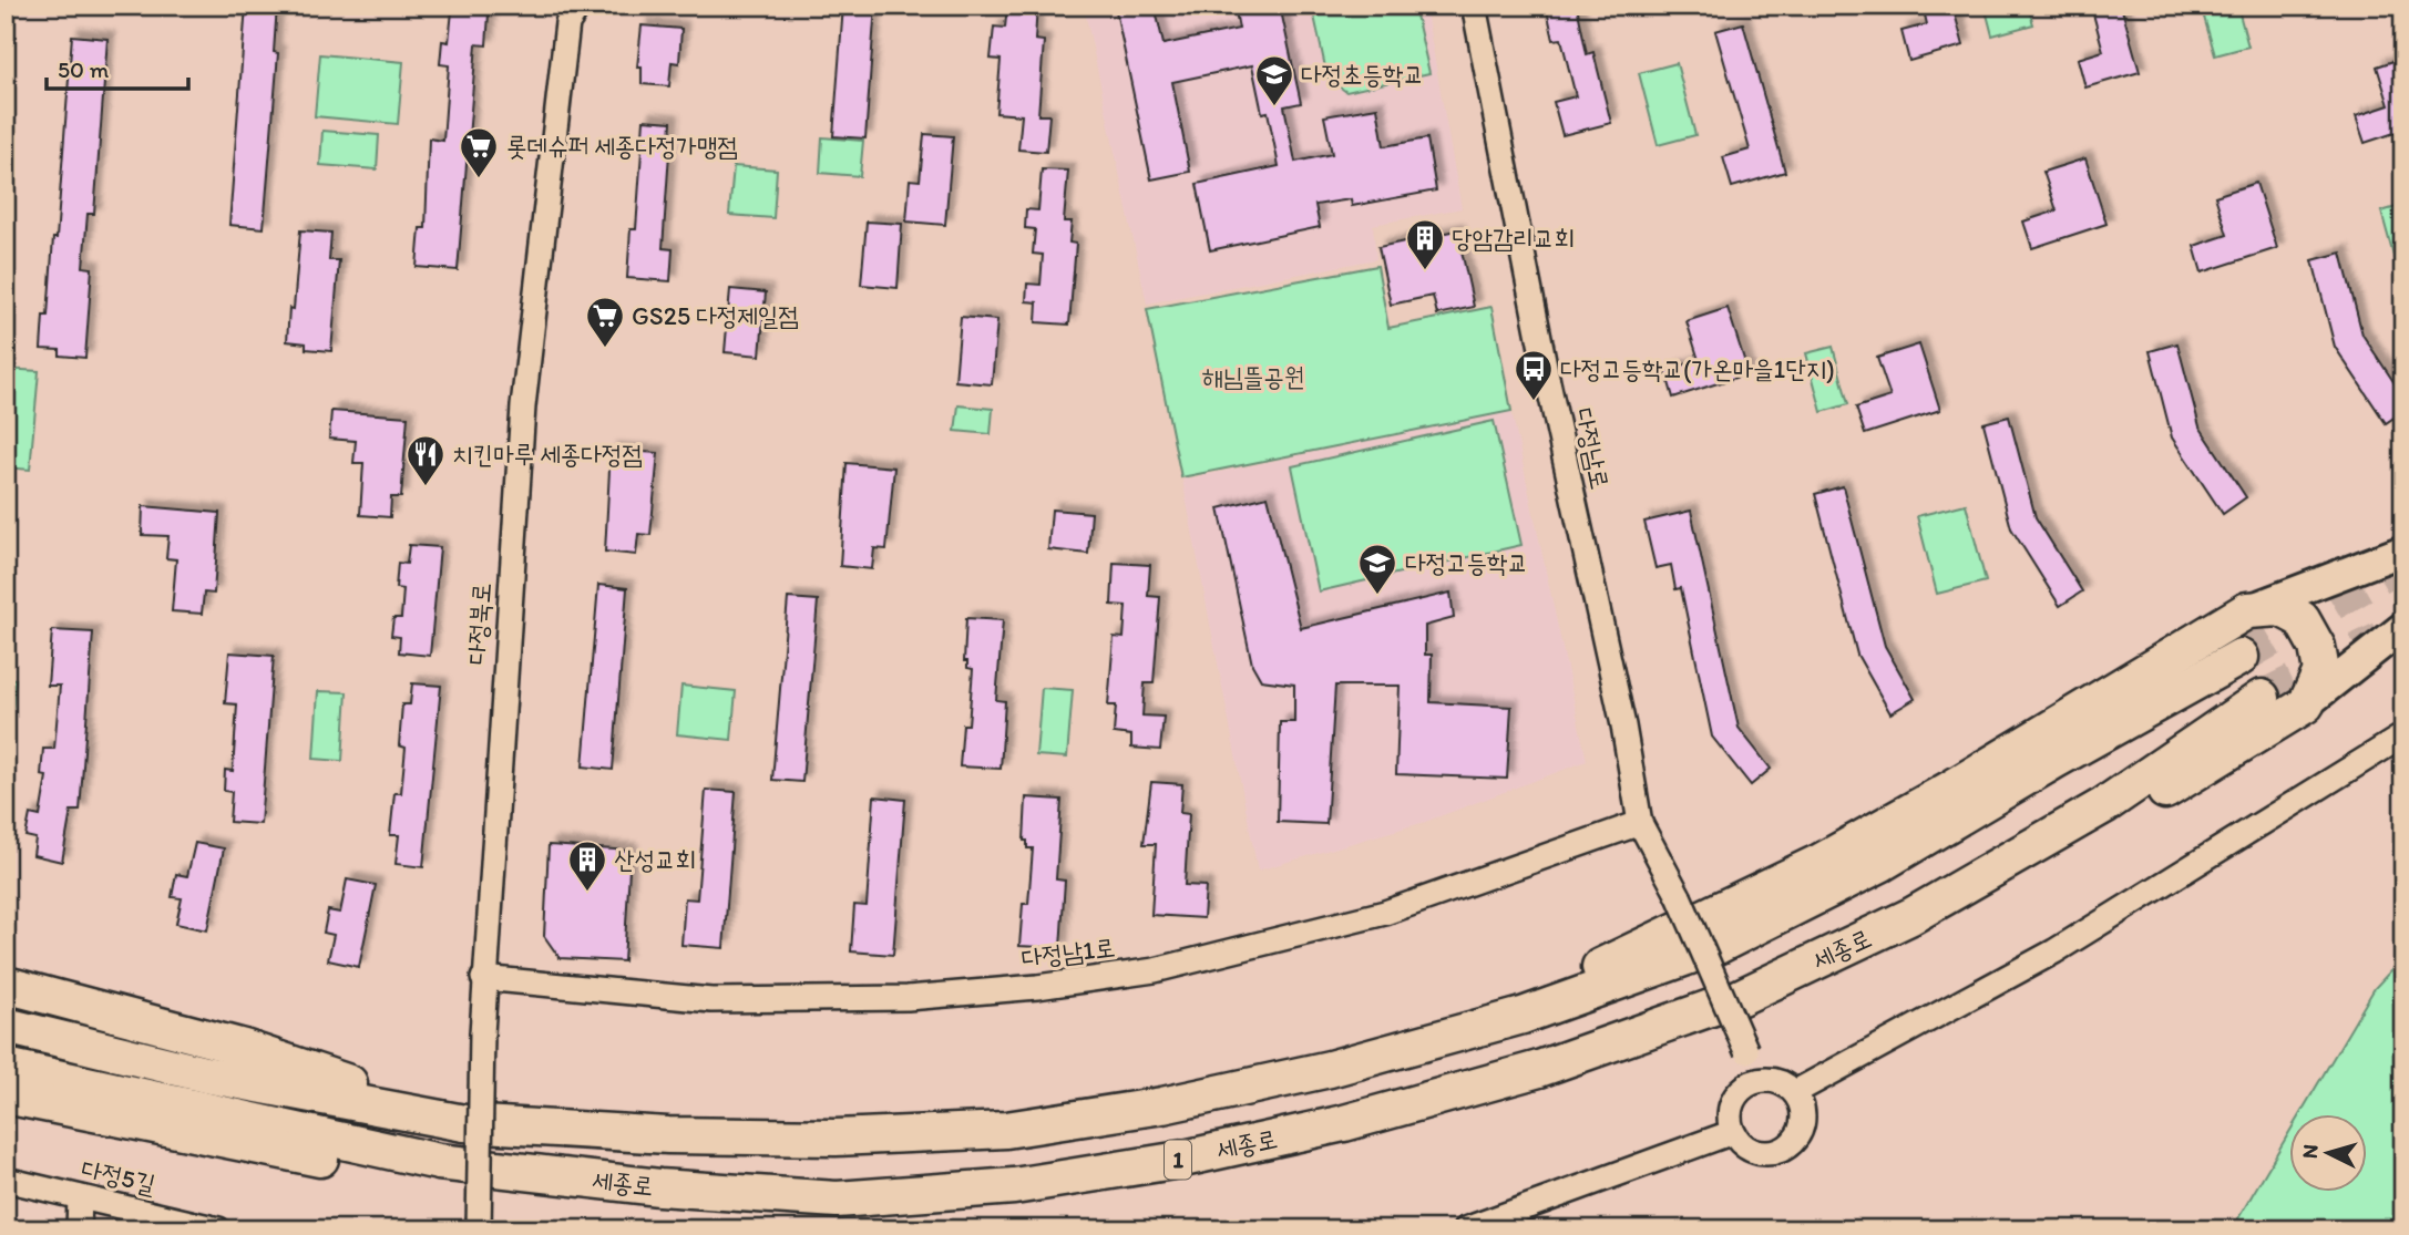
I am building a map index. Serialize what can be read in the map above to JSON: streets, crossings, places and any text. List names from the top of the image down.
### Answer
{
  "streets": {
    "highway": ["세종로", "1"],
    "street": [
      "다정남로",
      "다정북로",
      "다정남1로",
      "다정5길"
    ]
  },
  "crossings": [
    ["다정남로", "다정남1로"],
    ["다정북로", "다정남1로"]
  ],
  "parks": ["해님뜰공원"],
  "places": {
    "school or university": ["다정초등학교", "다정고등학교"],
    "supermarket": ["롯데슈퍼 세종다정가맹점", "GS25 다정제일점"],
    "building": ["당암감리교회", "산성교회"],
    "bus stop": ["다정고등학교(가온마을1단지)"],
    "restaurant": ["치킨마루 세종다정점"]
  },
  "scale_bar": "50 m",
  "north": "left"
}
